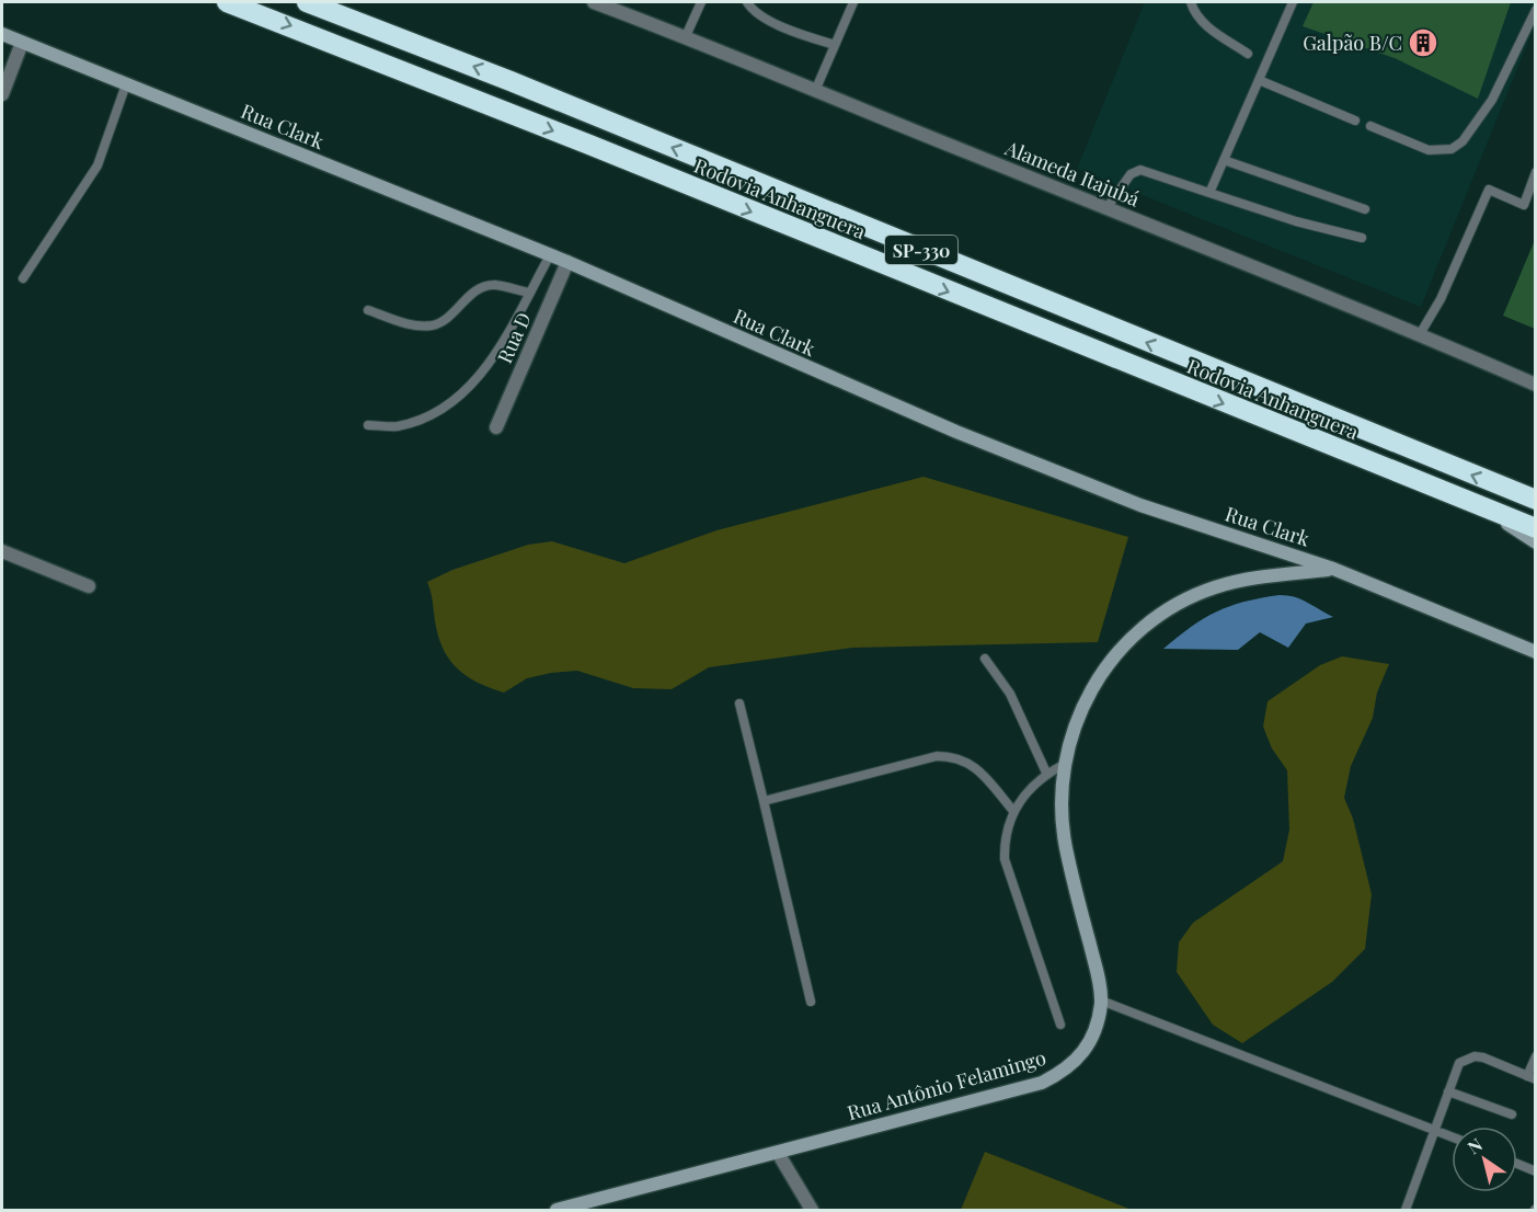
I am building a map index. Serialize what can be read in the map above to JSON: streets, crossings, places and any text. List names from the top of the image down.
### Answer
{
  "streets": {
    "highway": ["Rodovia Anhanguera", "SP-330"],
    "main road": ["Rua Clark", "Rua Antônio Felamingo"],
    "street": ["Alameda Itajubá", "Rua D"]
  },
  "crossings": [
    ["Rua Clark", "Rua D"],
    ["Rua Clark", "Rua Antônio Felamingo"]
  ],
  "places": {
    "building": ["Galpão B/C"]
  },
  "north": "top left"
}
